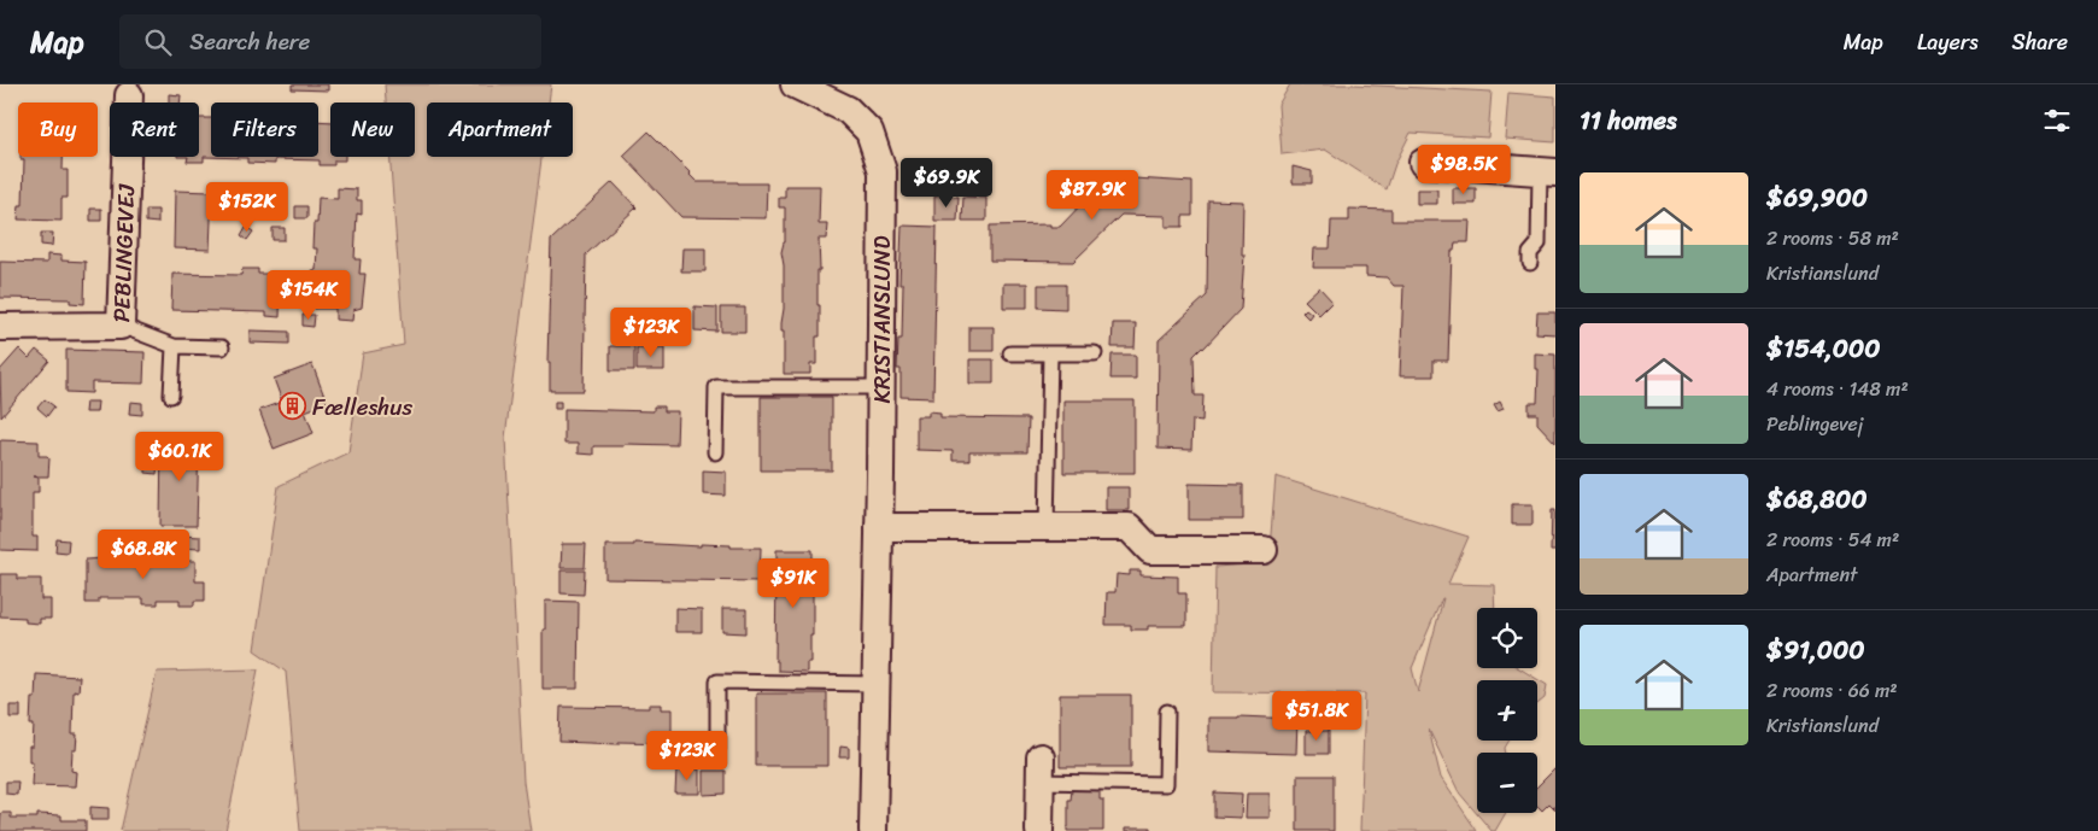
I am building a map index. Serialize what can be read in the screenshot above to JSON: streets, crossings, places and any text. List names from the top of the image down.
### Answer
{
  "streets": {
    "street": ["PEBLINGEVEJ", "KRISTIANSLUND"]
  },
  "places": {
    "building": ["Fælleshus"]
  },
  "page": {
    "header": "Map",
    "search": "Search here",
    "nav": ["Map", "Layers", "Share"],
    "heading": "11 homes",
    "chip": [
      "Buy",
      "Rent",
      "Filters",
      "New",
      "Apartment"
    ],
    "price": [
      "$98.5K",
      "$69.9K",
      "$87.9K",
      "$152K",
      "$154K",
      "$123K",
      "$60.1K",
      "$68.8K",
      "$91K",
      "$51.8K",
      "$123K"
    ],
    "list": [
      {
        "name": "$69,900",
        "note": "2 rooms · 58 m² · Kristianslund"
      },
      {
        "name": "$154,000",
        "note": "4 rooms · 148 m² · Peblingevej"
      },
      {
        "name": "$68,800",
        "note": "2 rooms · 54 m² · Apartment"
      },
      {
        "name": "$91,000",
        "note": "2 rooms · 66 m² · Kristianslund"
      }
    ],
    "map_buttons": ["+", "−"]
  }
}
